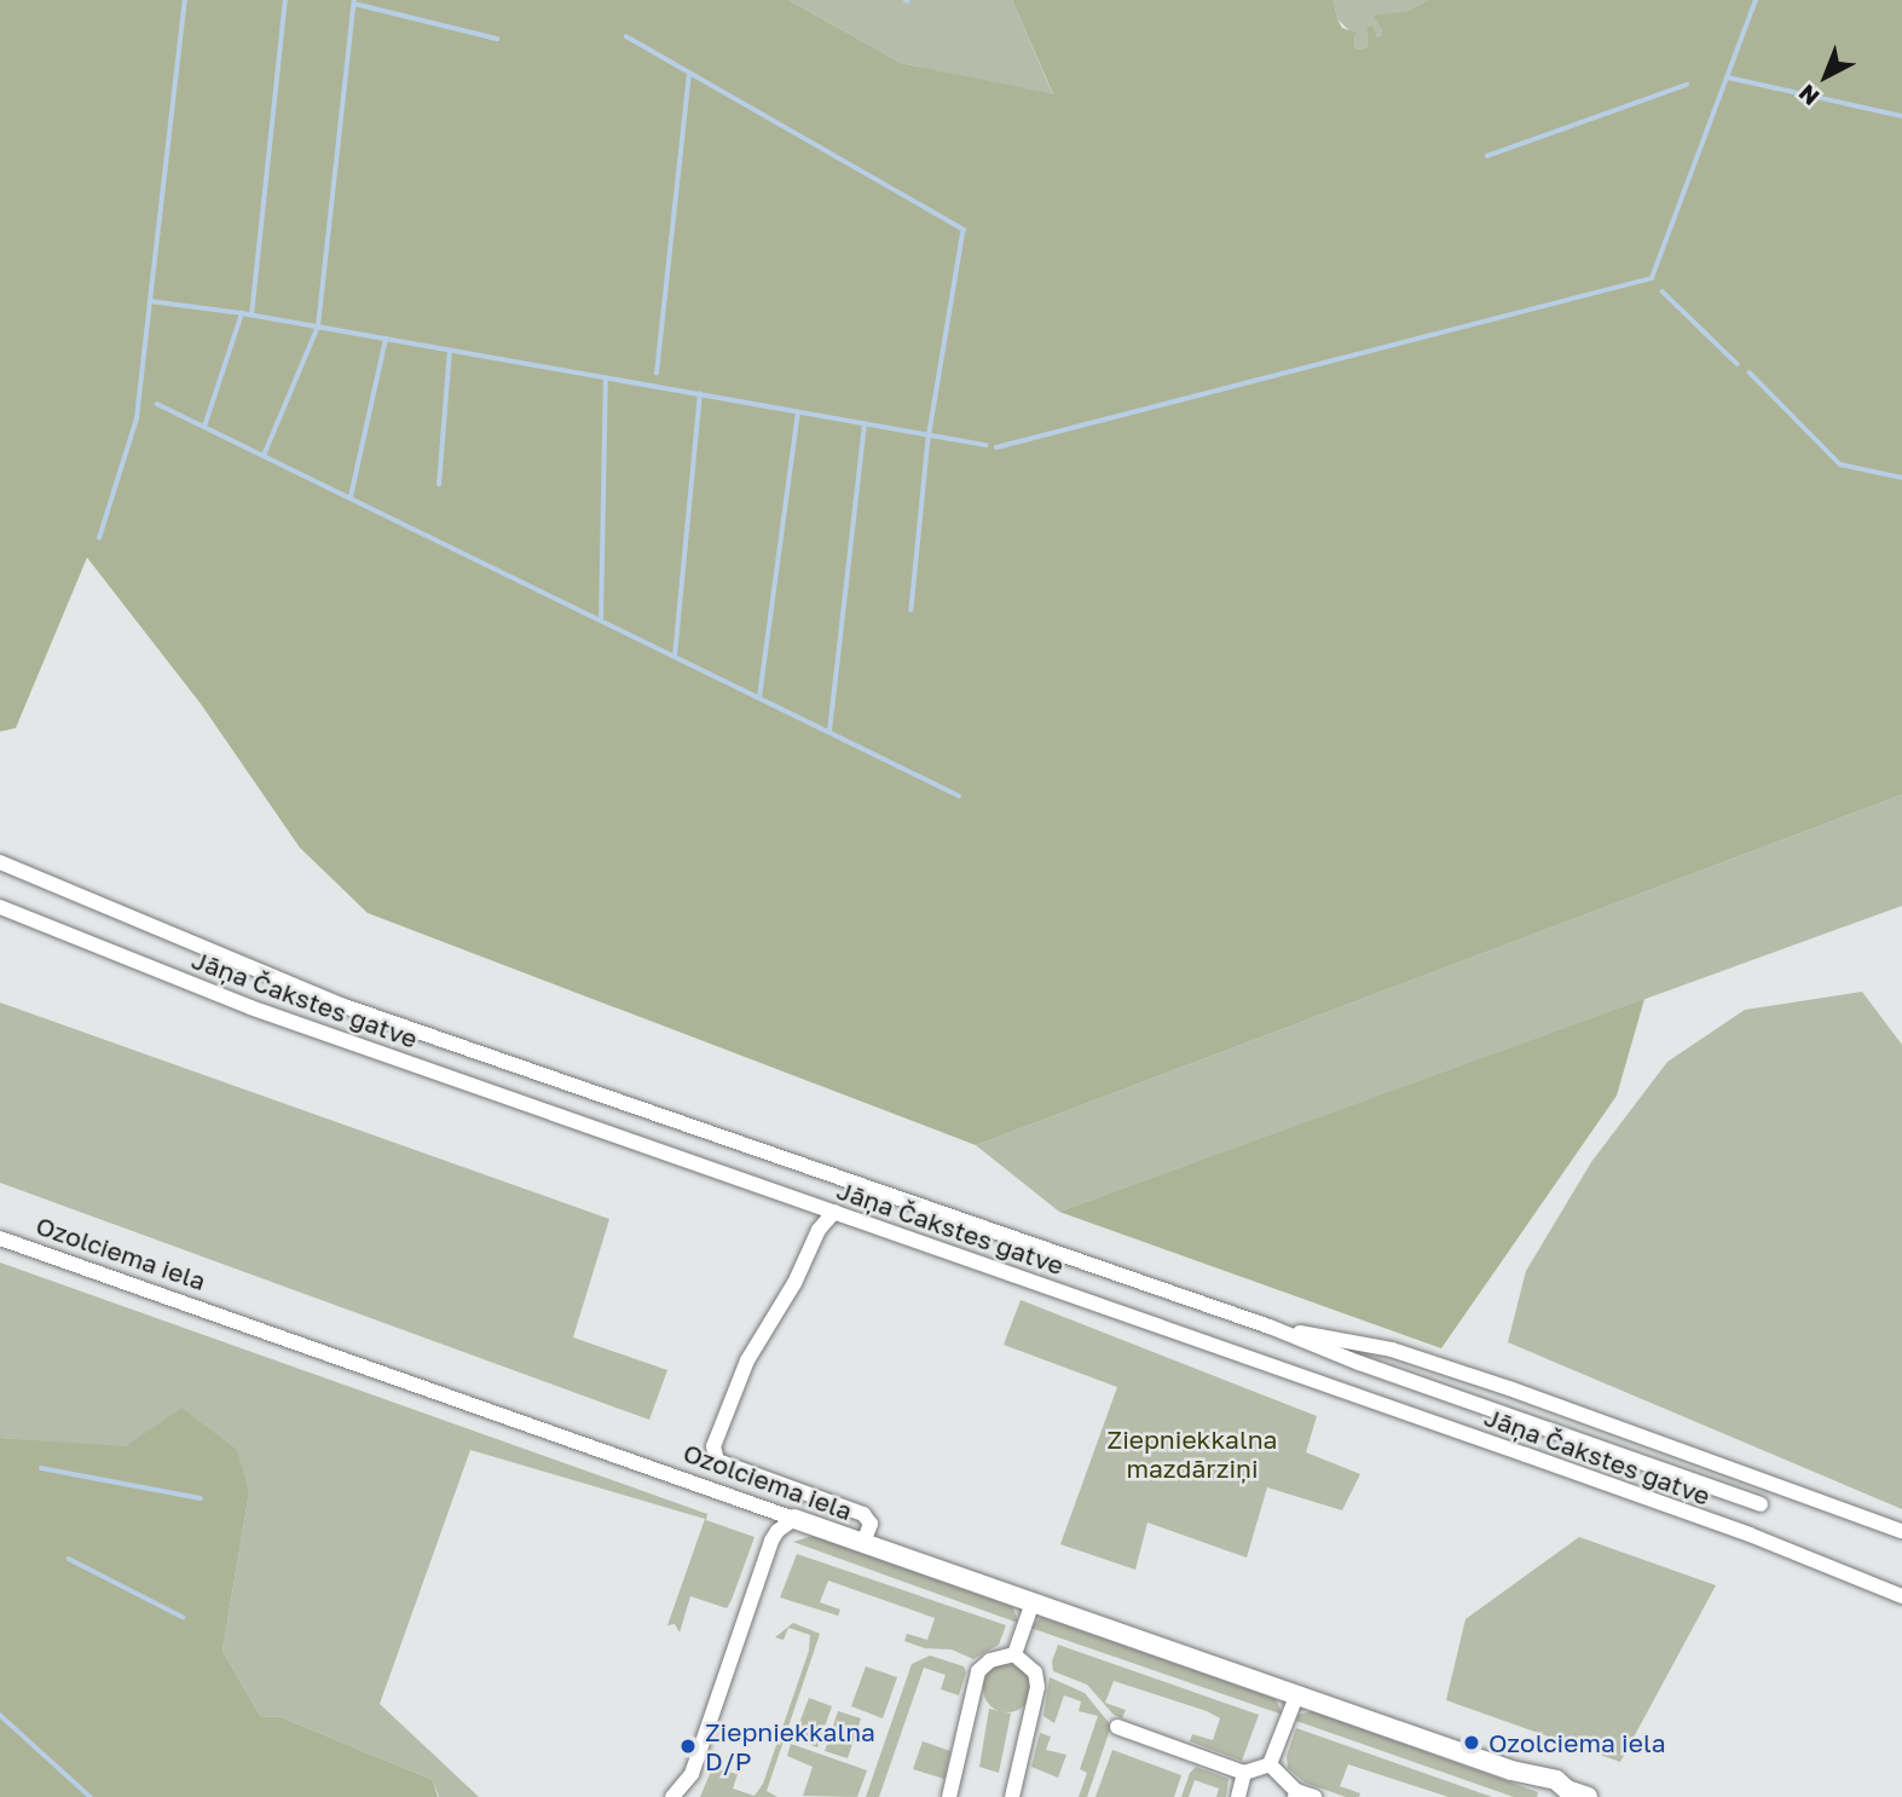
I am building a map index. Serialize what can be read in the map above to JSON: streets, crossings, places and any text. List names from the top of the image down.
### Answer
{
  "streets": {
    "street": ["Jāņa Čakstes gatve", "Ozolciema iela"]
  },
  "parks": ["Ziepniekkalna mazdārziņi"],
  "places": ["Ozolciema iela", "Ziepniekkalna D/P"],
  "north": "bottom left"
}
